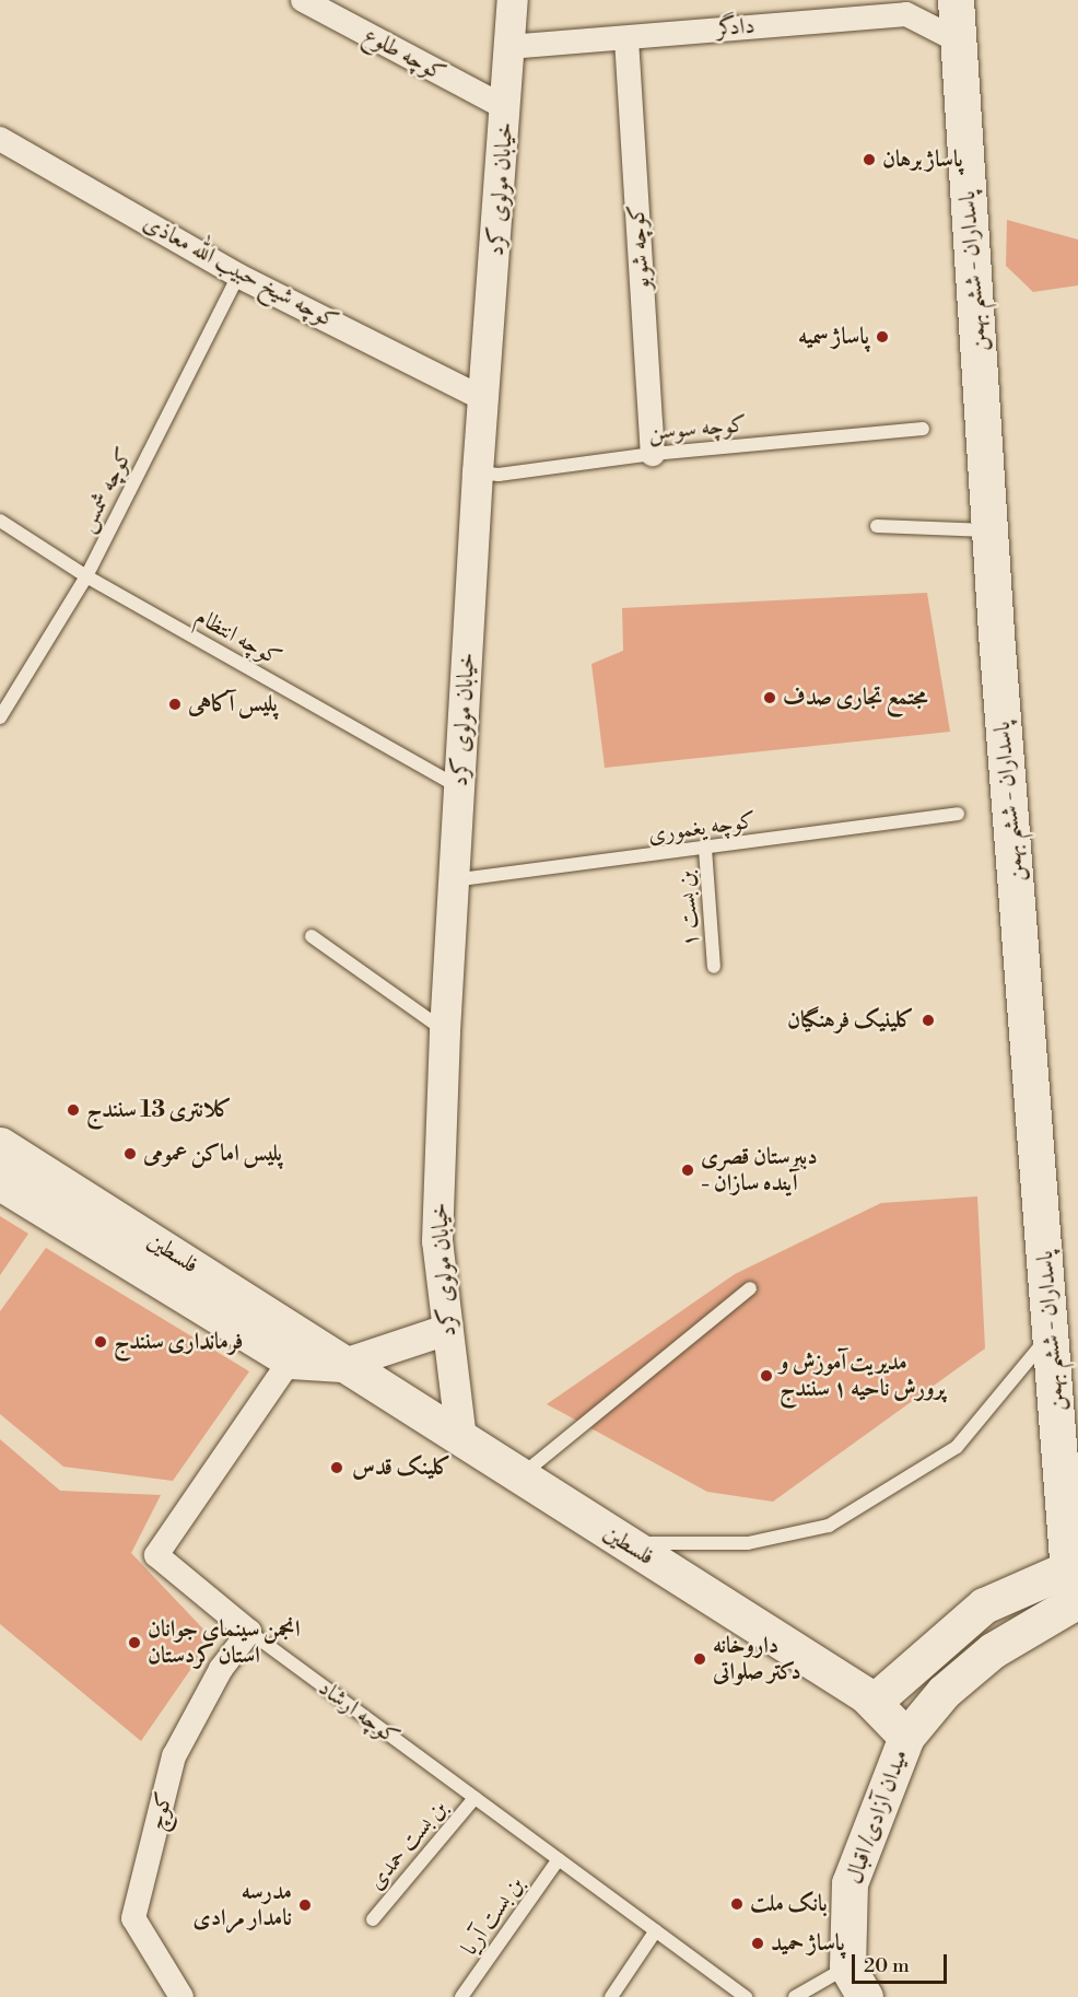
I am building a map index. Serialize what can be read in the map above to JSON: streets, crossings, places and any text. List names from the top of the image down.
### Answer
{
  "streets": {
    "main road": ["پاسداران - ششم بهمن", "فلسطین", "میدان آزادی/ اقبال"],
    "street": [
      "دادگر",
      "کوچه طلوع",
      "خیابان مولوی کرد",
      "کوچه شوبو",
      "کوچه شیخ حبیب الله معاذی",
      "کوچه ارشاد",
      "کوچ"
    ],
    "lane": [
      "کوچه سوسن",
      "کوچه شمس",
      "کوچه انتظام",
      "کوچه یغموری",
      "بن بست ۱",
      "بن بست حمدی",
      "بن بست آریا"
    ]
  },
  "crossings": [
    ["دادگر", "خیابان مولوی کرد"],
    ["دادگر", "کوچه شوبو"],
    ["دادگر", "پاسداران - ششم بهمن"],
    ["کوچه طلوع", "خیابان مولوی کرد"],
    ["خیابان مولوی کرد", "کوچه شیخ حبیب الله معاذی"],
    ["خیابان مولوی کرد", "کوچه سوسن"],
    ["خیابان مولوی کرد", "کوچه انتظام"],
    ["خیابان مولوی کرد", "کوچه یغموری"],
    ["خیابان مولوی کرد", "فلسطین"],
    ["کوچه شوبو", "کوچه سوسن"],
    ["پاسداران - ششم بهمن", "میدان آزادی/ اقبال"],
    ["کوچه شیخ حبیب الله معاذی", "کوچه شمس"],
    ["کوچه شمس", "کوچه انتظام"],
    ["کوچه یغموری", "بن بست ۱"],
    ["فلسطین", "کوچه ارشاد"],
    ["فلسطین", "میدان آزادی/ اقبال"],
    ["کوچه ارشاد", "کوچ"],
    ["کوچه ارشاد", "بن بست حمدی"],
    ["کوچه ارشاد", "بن بست آریا"]
  ],
  "places": [
    "پاساژ برهان",
    "پاساژ سمیه",
    "مجتمع تجاری صدف",
    "پلیس آکاهی",
    "کلینیک فرهنگیان",
    "کلانتری 13 سنندج",
    "پلیس اماکن عمومی",
    "دبیرستان قصری - آینده سازان",
    "فرمانداری سنندج",
    "مدیریت آموزش و پرورش ناحیه ۱ سنندج",
    "کلینک قدس",
    "انجمن سینمای جوانان استان کردستان",
    "داروخانه دکتر صلواتی",
    "بانک ملت",
    "مدرسه نامدار مرادی",
    "پاساژ حمید"
  ],
  "scale_bar": "20 m"
}
